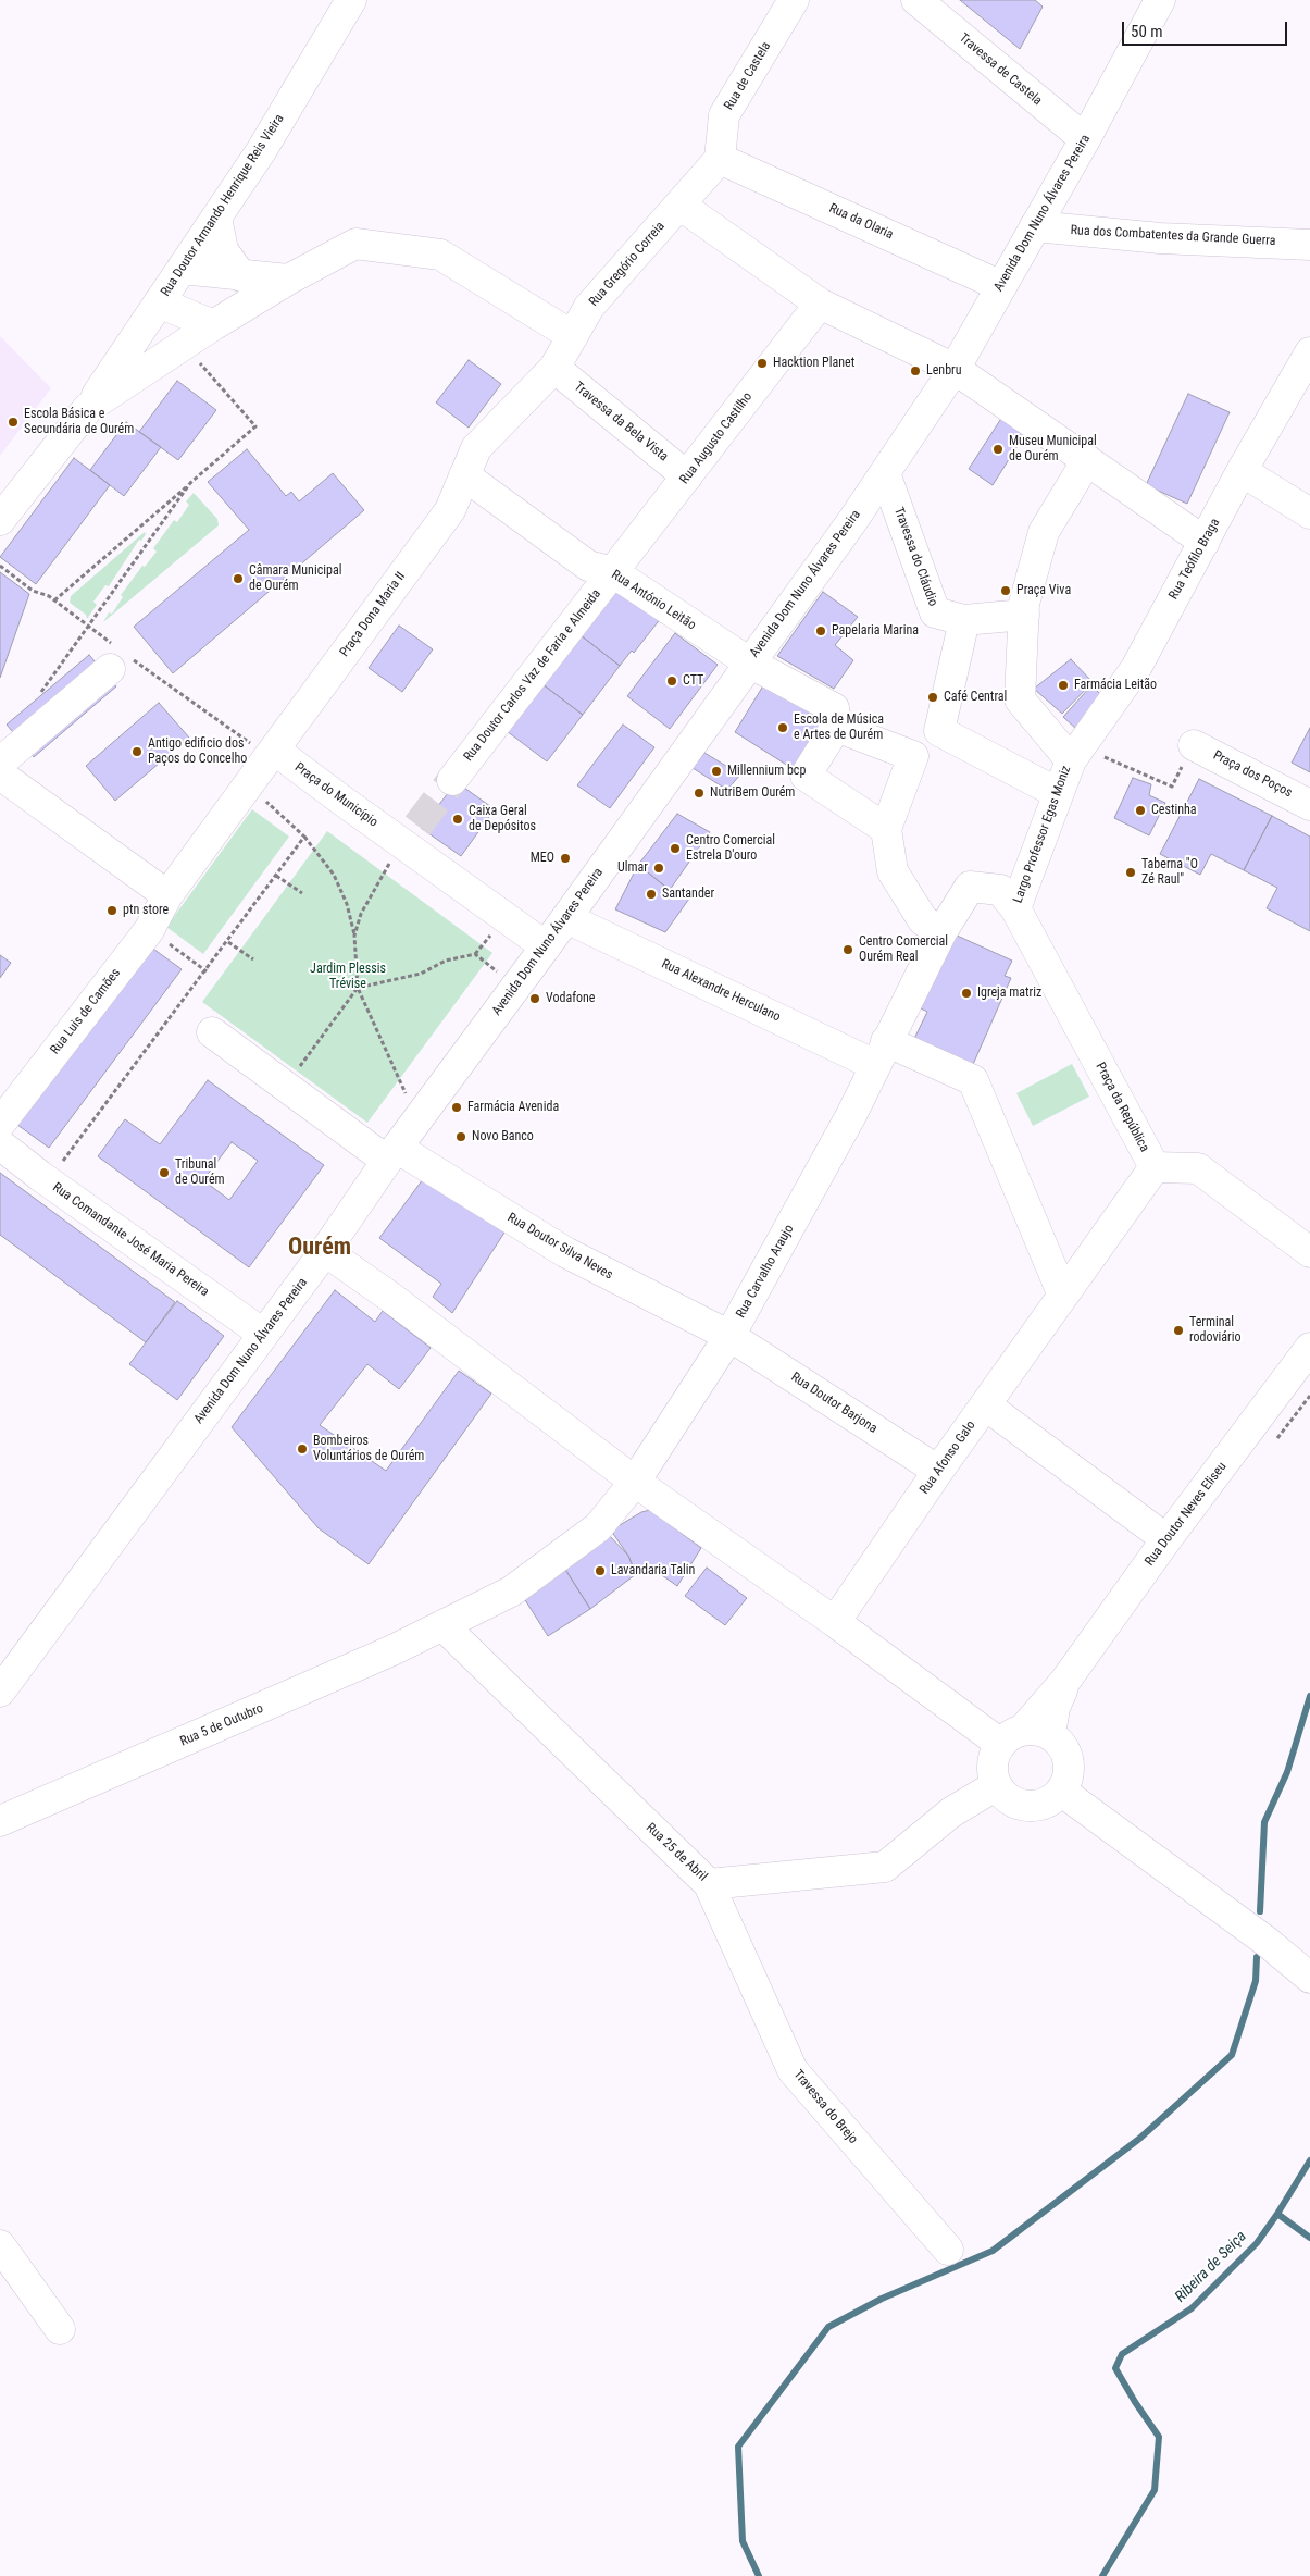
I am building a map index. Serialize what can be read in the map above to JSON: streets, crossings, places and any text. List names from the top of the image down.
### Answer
{
  "streets": {
    "street": [
      "Travessa de Castela",
      "Rua de Castela",
      "Rua Doutor Armando Henrique Reis Vieira",
      "Avenida Dom Nuno Álvares Pereira",
      "Rua da Olaria",
      "Rua dos Combatentes da Grande Guerra",
      "Rua Gregório Correia",
      "Travessa da Bela Vista",
      "Rua Augusto Castilho",
      "Travessa do Cláudio",
      "Rua Teófilo Braga",
      "Rua António Leitão",
      "Praça Dona Maria II",
      "Rua Doutor Carlos Vaz de Faria e Almeida",
      "Praça dos Poços",
      "Praça do Município",
      "Largo Professor Egas Moniz",
      "Rua Alexandre Herculano",
      "Rua Luis de Camões",
      "Praça da República",
      "Rua Comandante José Maria Pereira",
      "Rua Doutor Silva Neves",
      "Rua Carvalho Araujo",
      "Rua Doutor Barjona",
      "Rua Afonso Galo",
      "Rua Doutor Neves Eliseu",
      "Rua 5 de Outubro",
      "Rua 25 de Abril",
      "Travessa do Brejo"
    ]
  },
  "crossings": [
    ["Travessa de Castela", "Avenida Dom Nuno Álvares Pereira"],
    ["Rua de Castela", "Rua da Olaria"],
    ["Rua de Castela", "Rua Gregório Correia"],
    ["Avenida Dom Nuno Álvares Pereira", "Rua da Olaria"],
    ["Avenida Dom Nuno Álvares Pereira", "Rua dos Combatentes da Grande Guerra"],
    ["Avenida Dom Nuno Álvares Pereira", "Travessa do Cláudio"],
    ["Avenida Dom Nuno Álvares Pereira", "Rua António Leitão"],
    ["Avenida Dom Nuno Álvares Pereira", "Praça do Município"],
    ["Avenida Dom Nuno Álvares Pereira", "Rua Alexandre Herculano"],
    ["Avenida Dom Nuno Álvares Pereira", "Rua Comandante José Maria Pereira"],
    ["Avenida Dom Nuno Álvares Pereira", "Rua Doutor Silva Neves"],
    ["Rua da Olaria", "Rua Gregório Correia"],
    ["Rua Gregório Correia", "Travessa da Bela Vista"],
    ["Rua Gregório Correia", "Rua António Leitão"],
    ["Rua Gregório Correia", "Praça Dona Maria II"],
    ["Travessa da Bela Vista", "Rua Augusto Castilho"],
    ["Rua Augusto Castilho", "Rua António Leitão"],
    ["Rua Augusto Castilho", "Rua Doutor Carlos Vaz de Faria e Almeida"],
    ["Rua Teófilo Braga", "Largo Professor Egas Moniz"],
    ["Rua António Leitão", "Praça Dona Maria II"],
    ["Rua António Leitão", "Rua Doutor Carlos Vaz de Faria e Almeida"],
    ["Praça Dona Maria II", "Praça do Município"],
    ["Largo Professor Egas Moniz", "Praça da República"],
    ["Largo Professor Egas Moniz", "Rua Carvalho Araujo"],
    ["Rua Alexandre Herculano", "Praça da República"],
    ["Rua Alexandre Herculano", "Rua Carvalho Araujo"],
    ["Rua Alexandre Herculano", "Rua Afonso Galo"],
    ["Praça da República", "Rua Carvalho Araujo"],
    ["Praça da República", "Rua Afonso Galo"],
    ["Rua Doutor Silva Neves", "Rua Carvalho Araujo"],
    ["Rua Doutor Silva Neves", "Rua Doutor Barjona"],
    ["Rua Carvalho Araujo", "Rua Doutor Barjona"],
    ["Rua Carvalho Araujo", "Rua 5 de Outubro"],
    ["Rua Carvalho Araujo", "Rua 25 de Abril"],
    ["Rua Doutor Barjona", "Rua Afonso Galo"],
    ["Rua Doutor Neves Eliseu", "Rua 25 de Abril"],
    ["Rua 5 de Outubro", "Rua 25 de Abril"],
    ["Rua 25 de Abril", "Travessa do Brejo"]
  ],
  "districts": ["Ourém"],
  "water": ["Ribeira de Seiça"],
  "parks": ["Jardim Plessis Trévise"],
  "places": [
    "Hacktion Planet",
    "Lenbru",
    "Escola Básica e Secundária de Ourém",
    "Museu Municipal de Ourém",
    "Câmara Municipal de Ourém",
    "Praça Viva",
    "Papelaria Marina",
    "CTT",
    "Farmácia Leitão",
    "Café Central",
    "Escola de Música e Artes de Ourém",
    "Antigo edificio dos Paços do Concelho",
    "Millennium bcp",
    "NutriBem Ourém",
    "Cestinha",
    "Caixa Geral de Depósitos",
    "Centro Comercial Estrela D'ouro",
    "MEO",
    "Ulmar",
    "Taberna \"O Zé Raul\"",
    "Santander",
    "ptn store",
    "Centro Comercial Ourém Real",
    "Igreja matriz",
    "Vodafone",
    "Farmácia Avenida",
    "Novo Banco",
    "Tribunal de Ourém",
    "Terminal rodoviário",
    "Bombeiros Voluntários de Ourém",
    "Lavandaria Talin"
  ],
  "scale_bar": "50 m"
}
